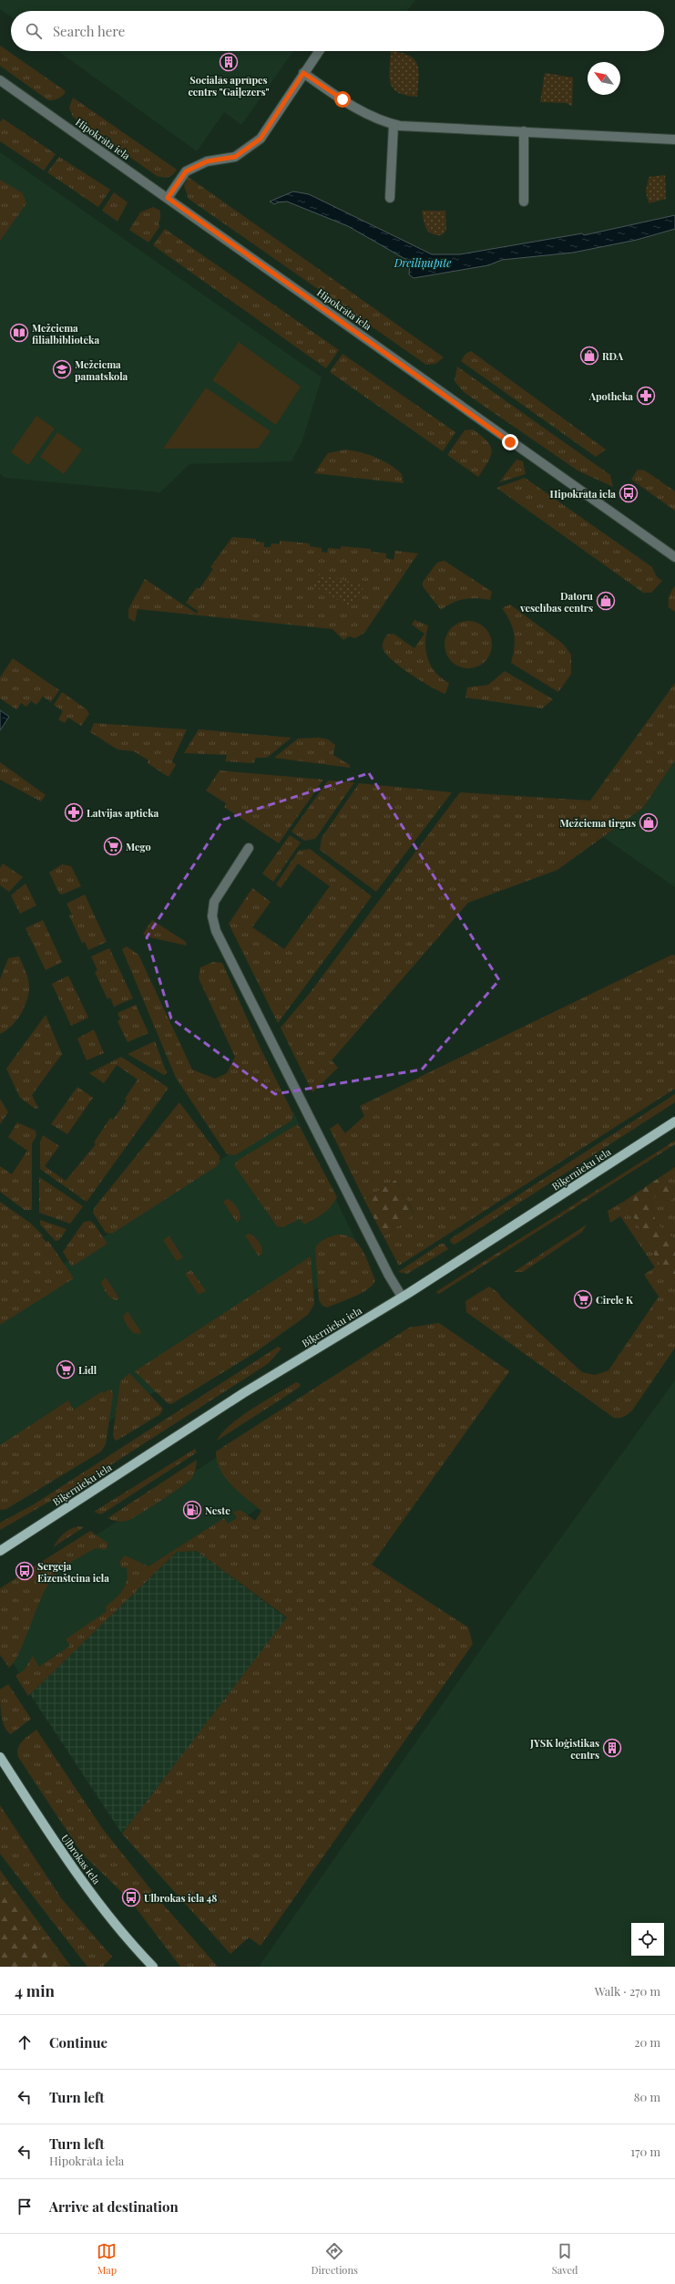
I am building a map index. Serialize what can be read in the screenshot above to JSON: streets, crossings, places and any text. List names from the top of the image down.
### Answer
{
  "streets": {
    "main road": ["Biķernieku iela", "Ulbrokas iela"],
    "street": ["Hipokrāta iela"]
  },
  "water": ["Dreiliņupīte"],
  "places": {
    "building": ["Sociālās aprūpes centrs \"Gaiļezers\"", "JYSK loģistikas centrs"],
    "library": ["Mežciema filiālbibliotēka"],
    "shop": ["RDA", "Datoru veselības centrs", "Mežciema tirgus"],
    "school or university": ["Mežciema pamatskola"],
    "pharmacy": ["Apotheka", "Latvijas aptieka"],
    "bus stop": ["Hipokrāta iela", "Sergeja Eizenšteina iela", "Ulbrokas iela 48"],
    "supermarket": ["Mego", "Circle K", "Lidl"],
    "fuel station": ["Neste"]
  },
  "north": "top left",
  "page": {
    "search": "Search here",
    "heading": ["4 min", "Walk · 270 m"],
    "list": [
      ["Continue", "20 m"],
      ["Turn left", "80 m"],
      ["Turn left", "Hipokrāta iela", "170 m"],
      "Arrive at destination"
    ],
    "nav": ["Map", "Directions", "Saved"]
  }
}
